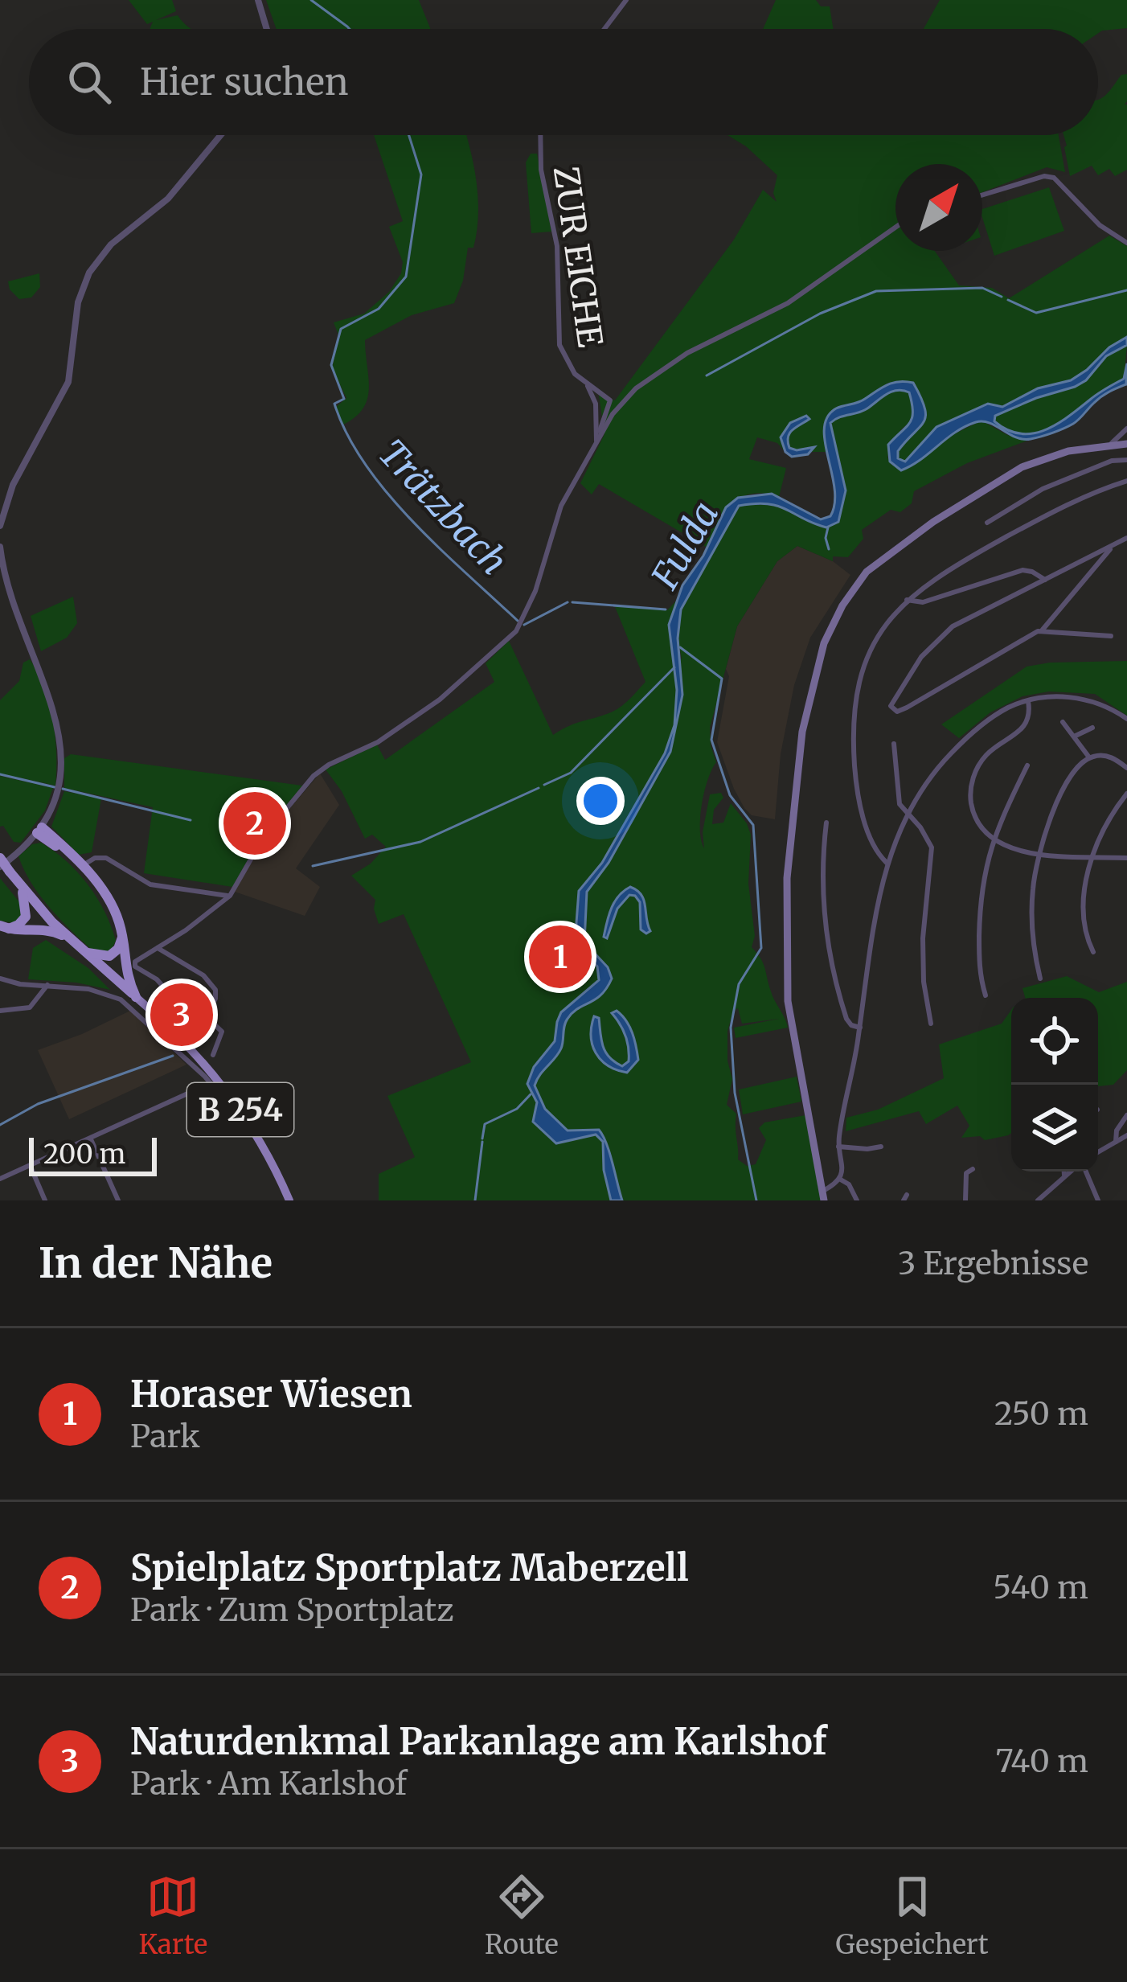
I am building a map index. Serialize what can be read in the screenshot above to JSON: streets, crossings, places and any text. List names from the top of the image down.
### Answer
{
  "streets": {
    "highway": ["B 254"],
    "street": ["ZUR EICHE"]
  },
  "water": ["Trätzbach", "Fulda"],
  "scale_bar": "200 m",
  "north": "top right",
  "page": {
    "search": "Hier suchen",
    "pins": ["2", "1", "3"],
    "scale": "200 m",
    "heading": ["In der Nähe", "3 Ergebnisse"],
    "list": [
      {
        "mark": "1",
        "name": "Horaser Wiesen",
        "note": "Park",
        "value": "250 m"
      },
      {
        "mark": "2",
        "name": "Spielplatz Sportplatz Maberzell",
        "note": "Park · Zum Sportplatz",
        "value": "540 m"
      },
      {
        "mark": "3",
        "name": "Naturdenkmal Parkanlage am Karlshof",
        "note": "Park · Am Karlshof",
        "value": "740 m"
      }
    ],
    "nav": ["Karte", "Route", "Gespeichert"]
  }
}
